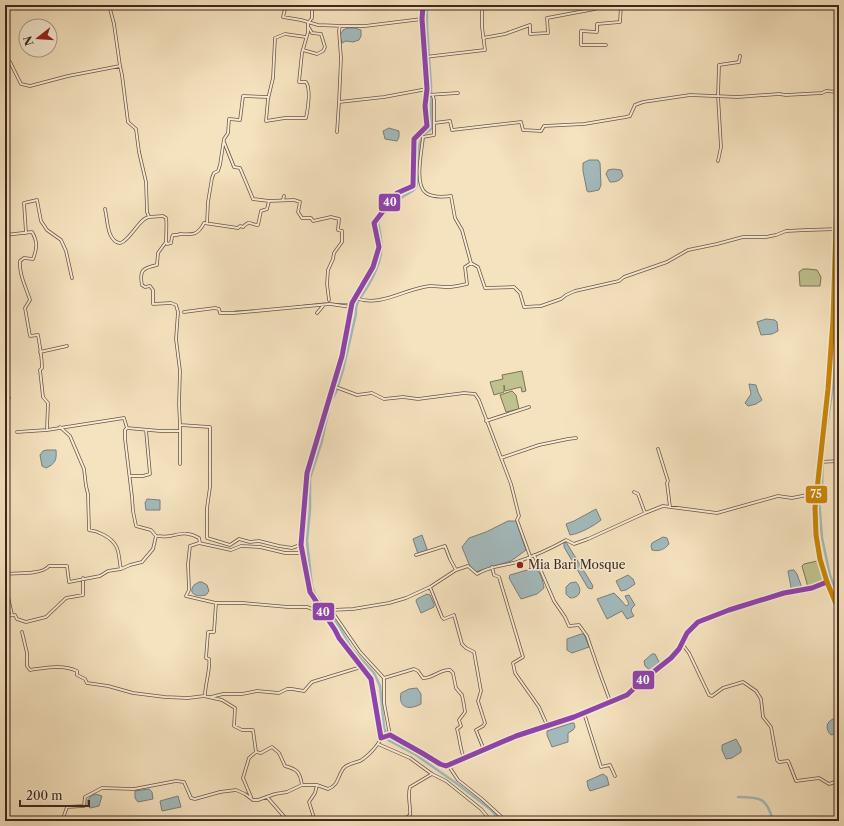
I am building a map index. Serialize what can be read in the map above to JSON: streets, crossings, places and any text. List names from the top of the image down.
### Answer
{
  "places": ["Mia Bari Mosque"],
  "lines": ["transit line 40", "transit line 75"],
  "scale_bar": "200 m",
  "north": "left"
}
